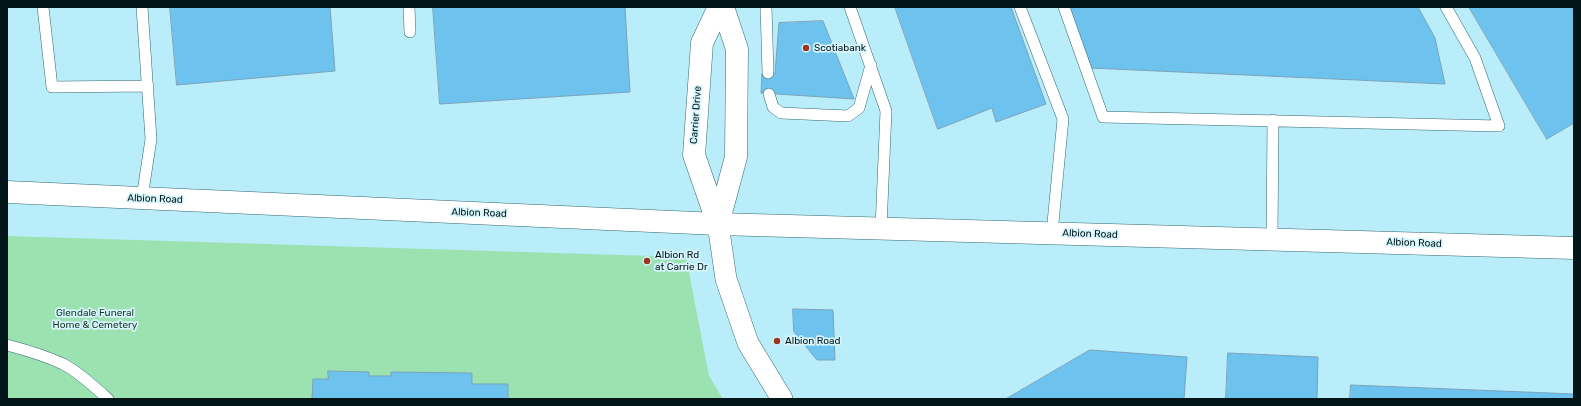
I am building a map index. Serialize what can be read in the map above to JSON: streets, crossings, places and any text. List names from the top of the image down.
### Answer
{
  "streets": {
    "main road": ["Carrier Drive", "Albion Road"]
  },
  "crossings": [
    ["Carrier Drive", "Albion Road"]
  ],
  "parks": ["Glendale Funeral Home & Cemetery"],
  "places": ["Scotiabank", "Albion Rd at Carrie Dr", "Albion Road"]
}
